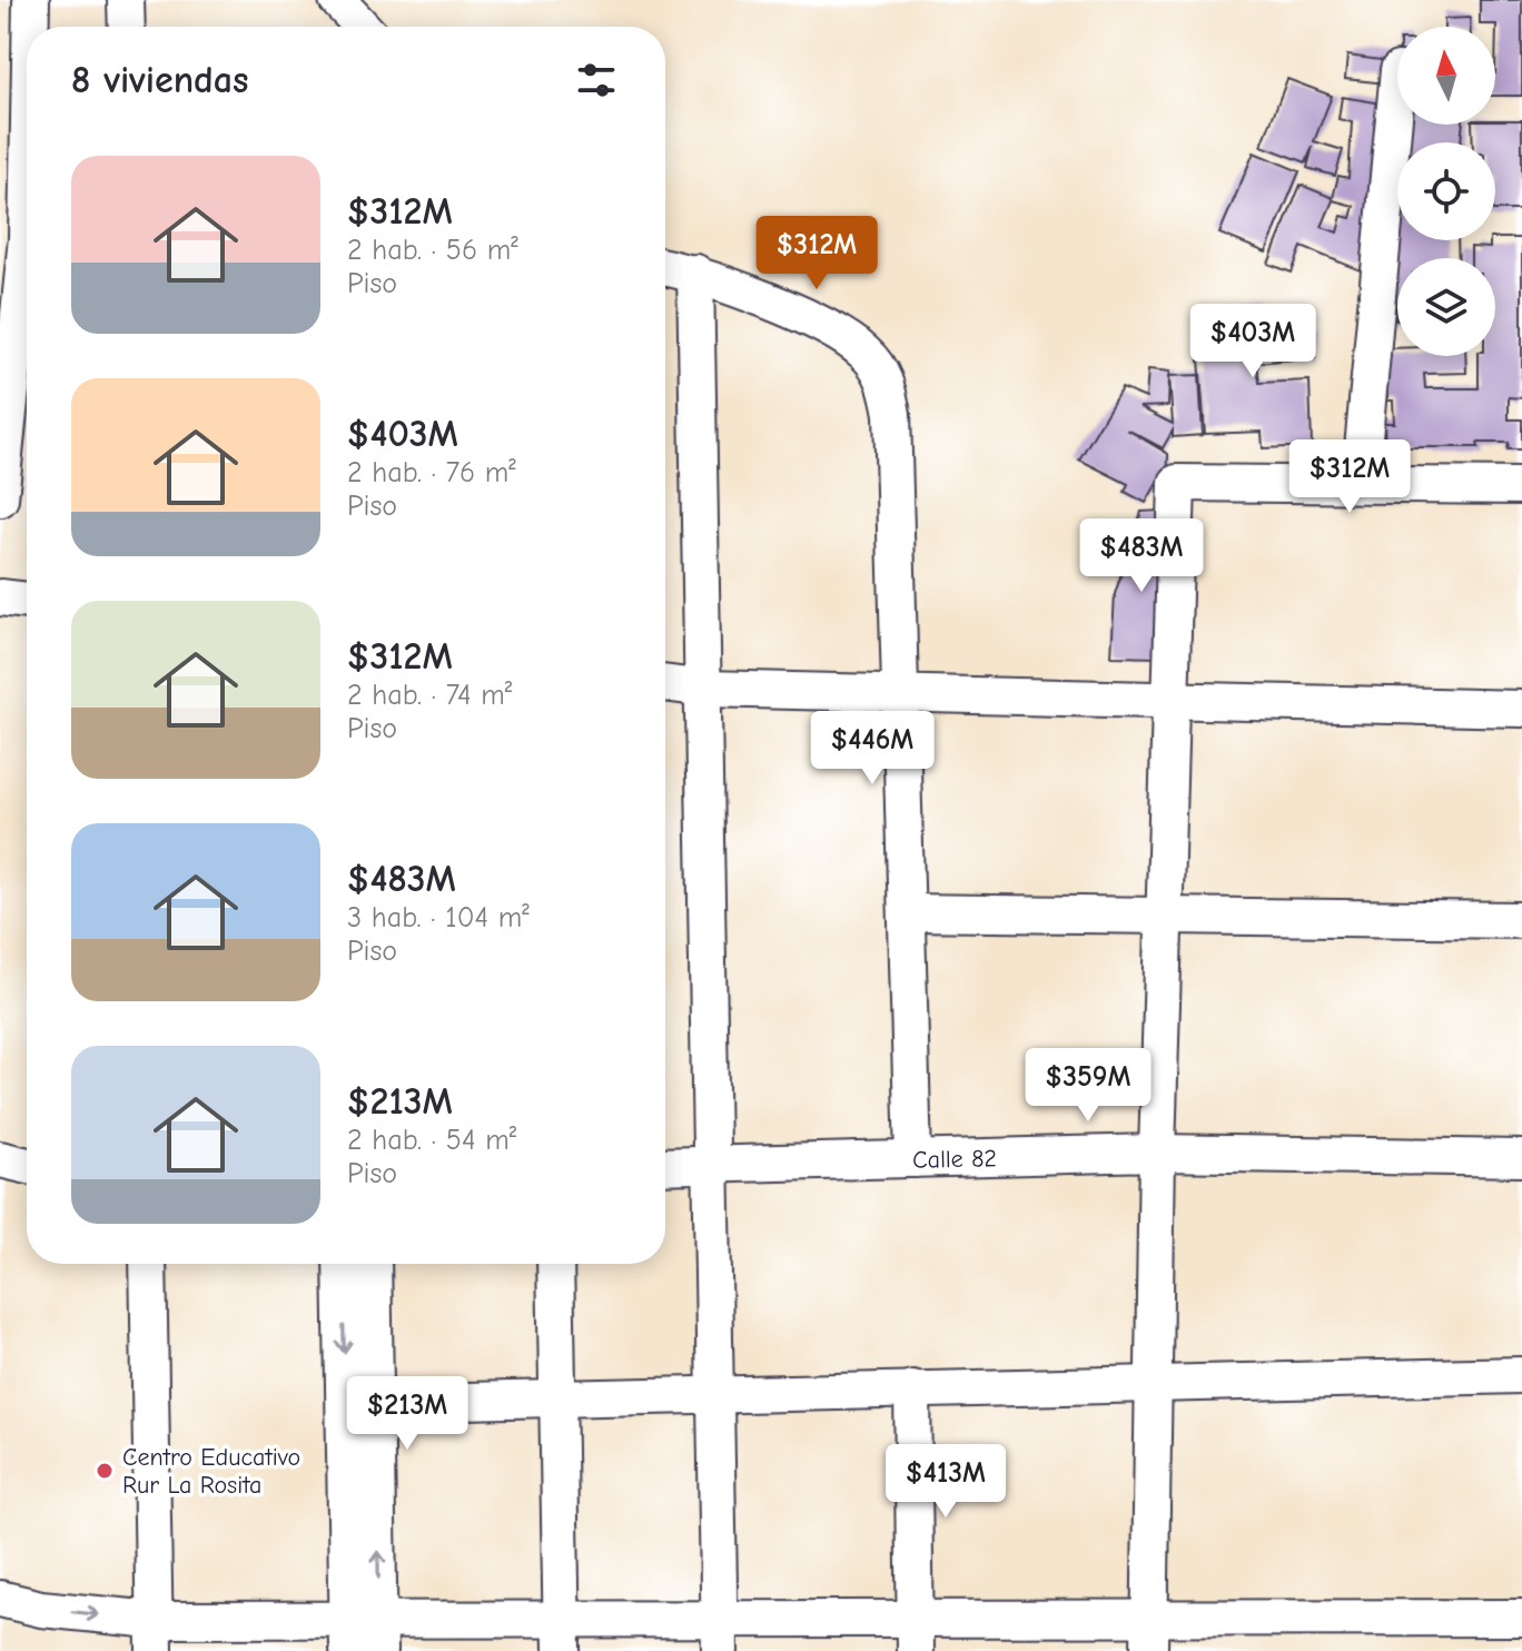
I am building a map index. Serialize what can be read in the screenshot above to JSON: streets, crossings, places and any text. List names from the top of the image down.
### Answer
{
  "streets": {
    "street": ["Calle 82"]
  },
  "places": ["Centro Educativo Rur La Rosita"],
  "north": "top",
  "page": {
    "heading": "8 viviendas",
    "list": [
      {
        "name": "$312M",
        "note": "2 hab. · 56 m² · Piso"
      },
      {
        "name": "$403M",
        "note": "2 hab. · 76 m² · Piso"
      },
      {
        "name": "$312M",
        "note": "2 hab. · 74 m² · Piso"
      },
      {
        "name": "$483M",
        "note": "3 hab. · 104 m² · Piso"
      },
      {
        "name": "$213M",
        "note": "2 hab. · 54 m² · Piso"
      }
    ],
    "price": [
      "$312M",
      "$403M",
      "$312M",
      "$483M",
      "$446M",
      "$359M",
      "$213M",
      "$413M"
    ]
  }
}
